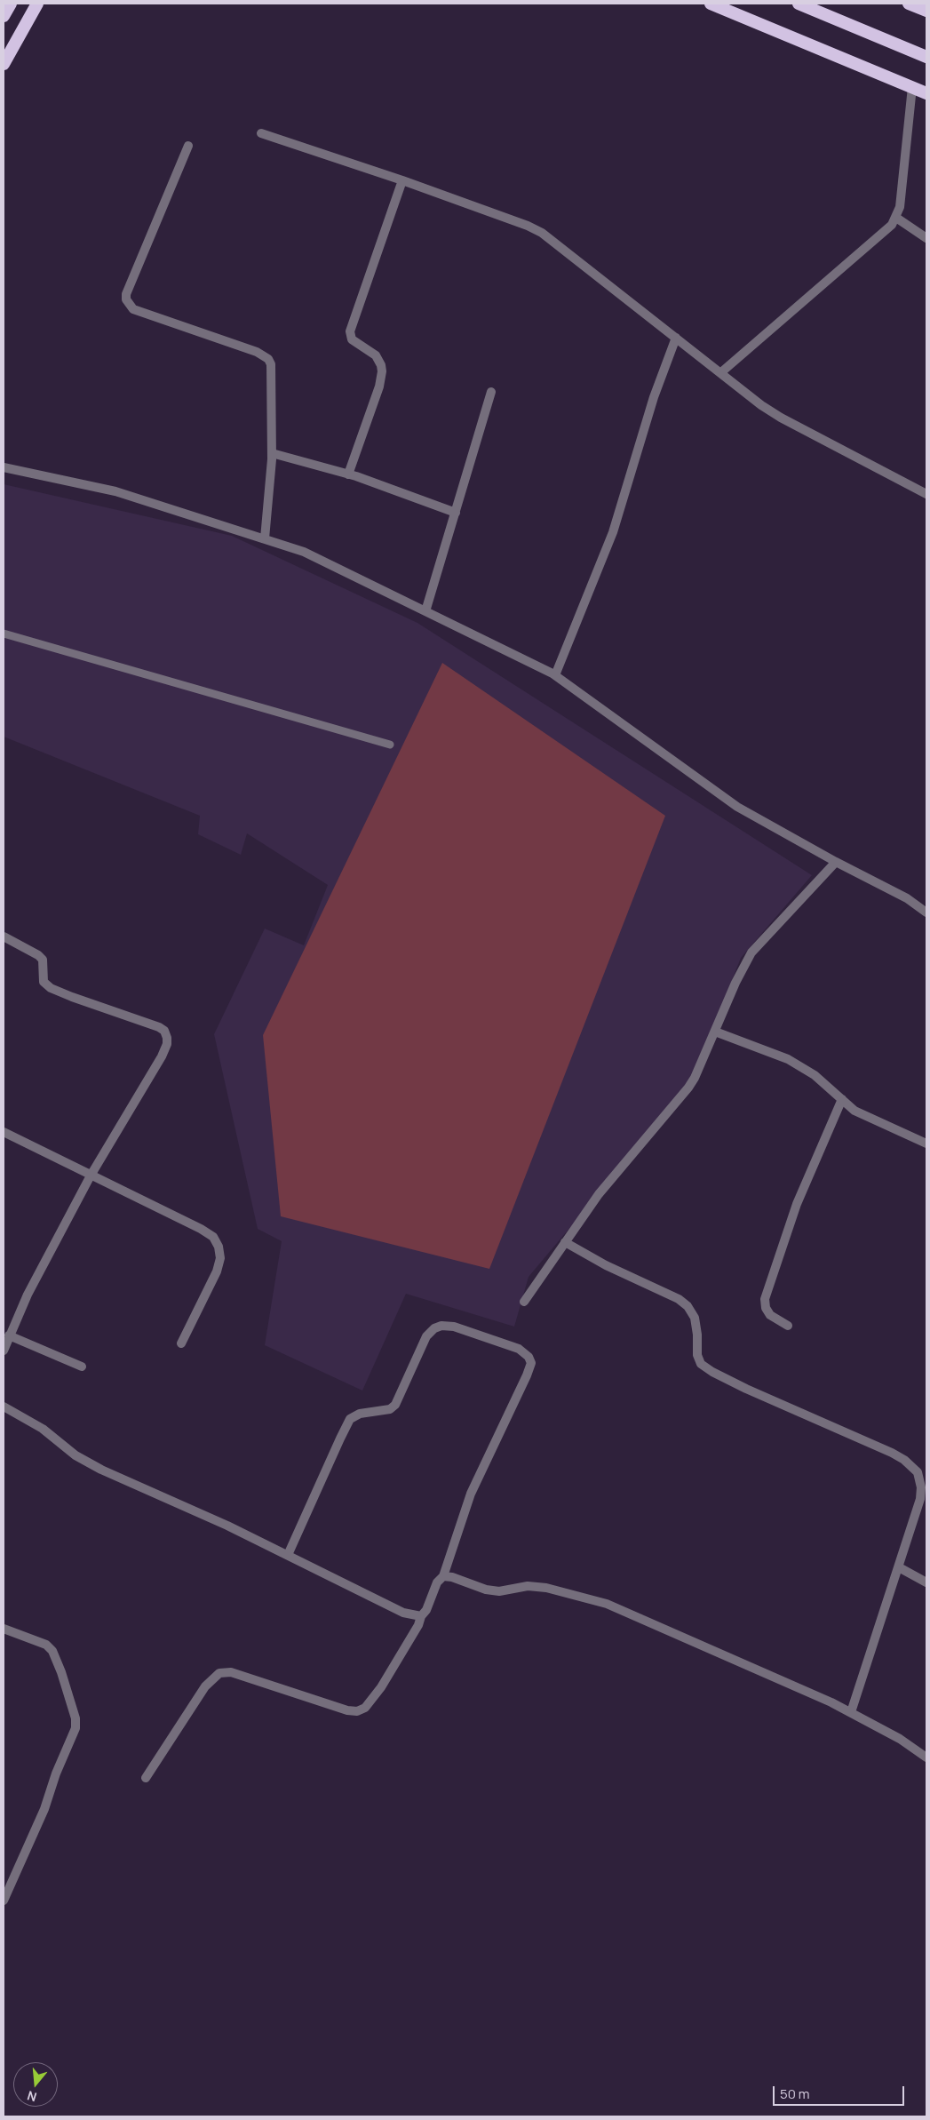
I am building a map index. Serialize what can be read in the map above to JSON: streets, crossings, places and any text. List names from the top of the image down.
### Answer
{
  "scale_bar": "50 m",
  "north": "bottom"
}
